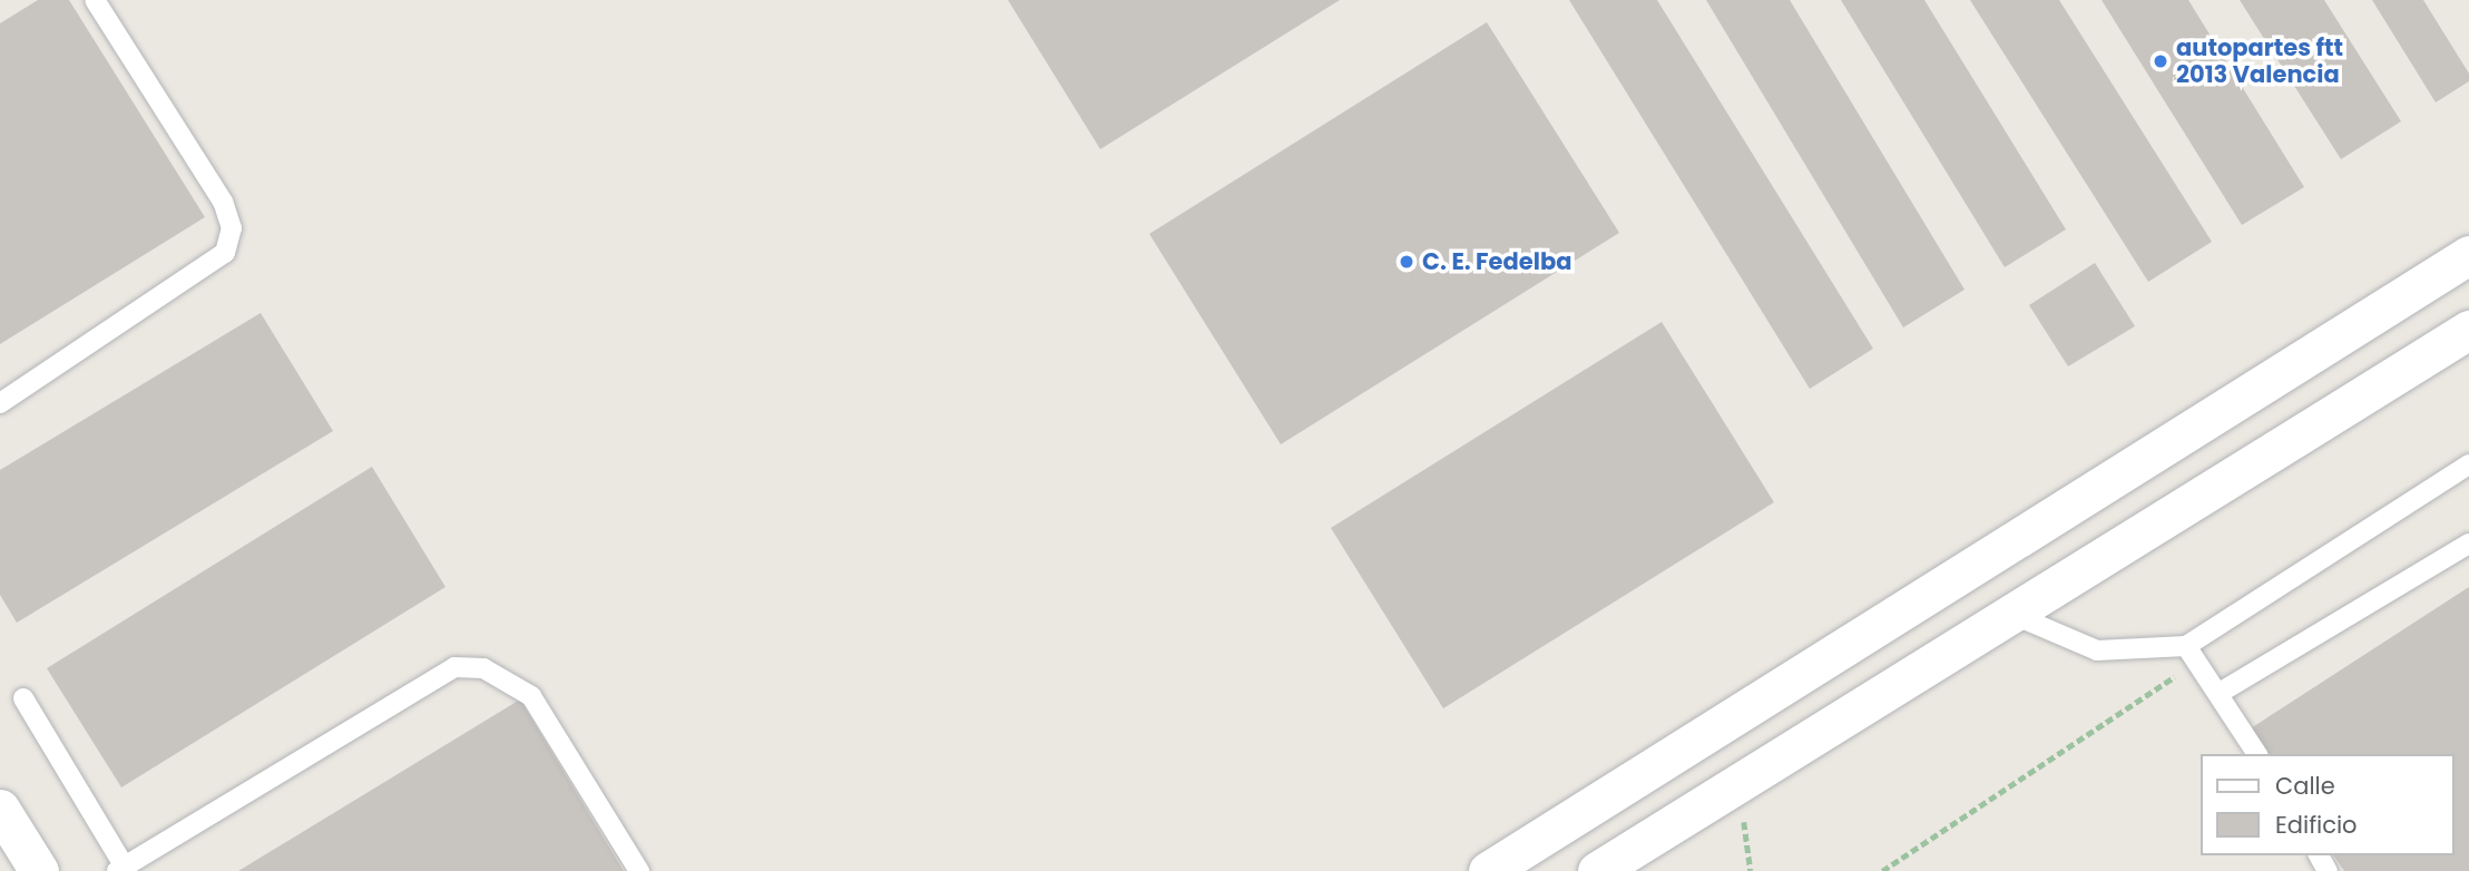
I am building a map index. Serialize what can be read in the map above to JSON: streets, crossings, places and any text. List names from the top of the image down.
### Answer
{
  "places": ["autopartes ftt 2013 Valencia", "C. E. Fedelba"],
  "legend": ["Calle", "Edificio"]
}
